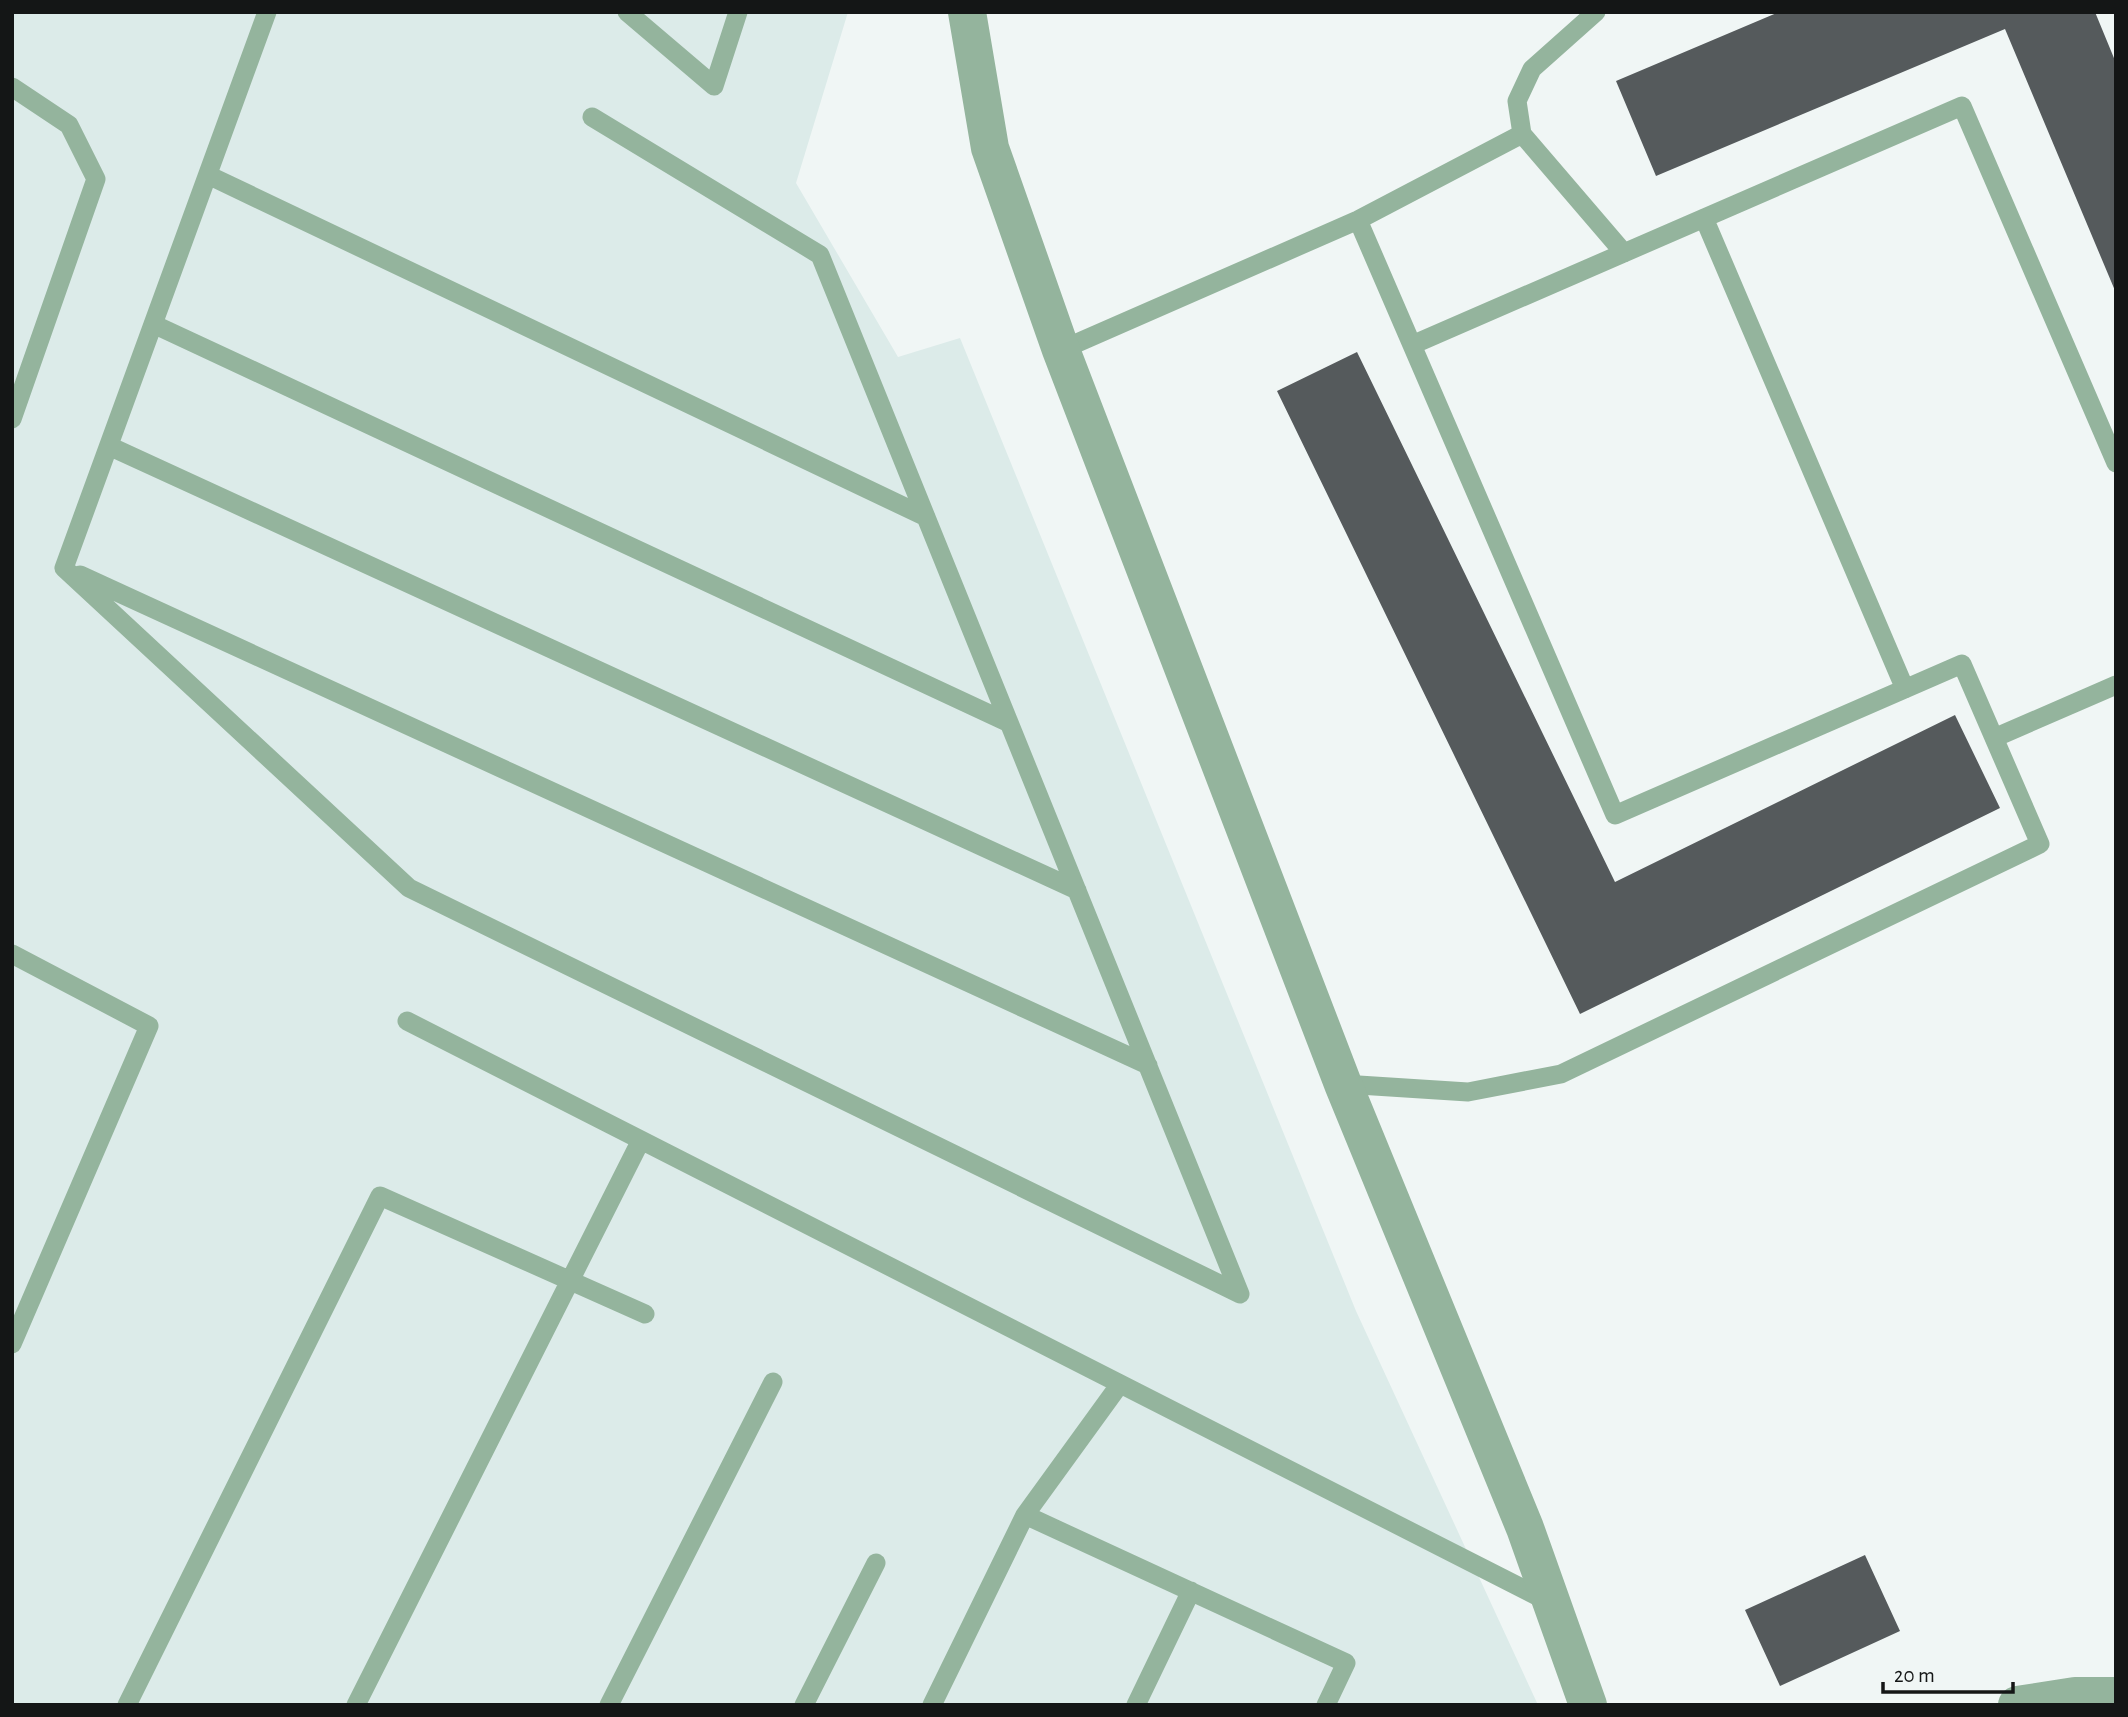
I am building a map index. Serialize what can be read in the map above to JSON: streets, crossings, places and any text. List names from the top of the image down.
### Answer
{
  "scale_bar": "20 m"
}
